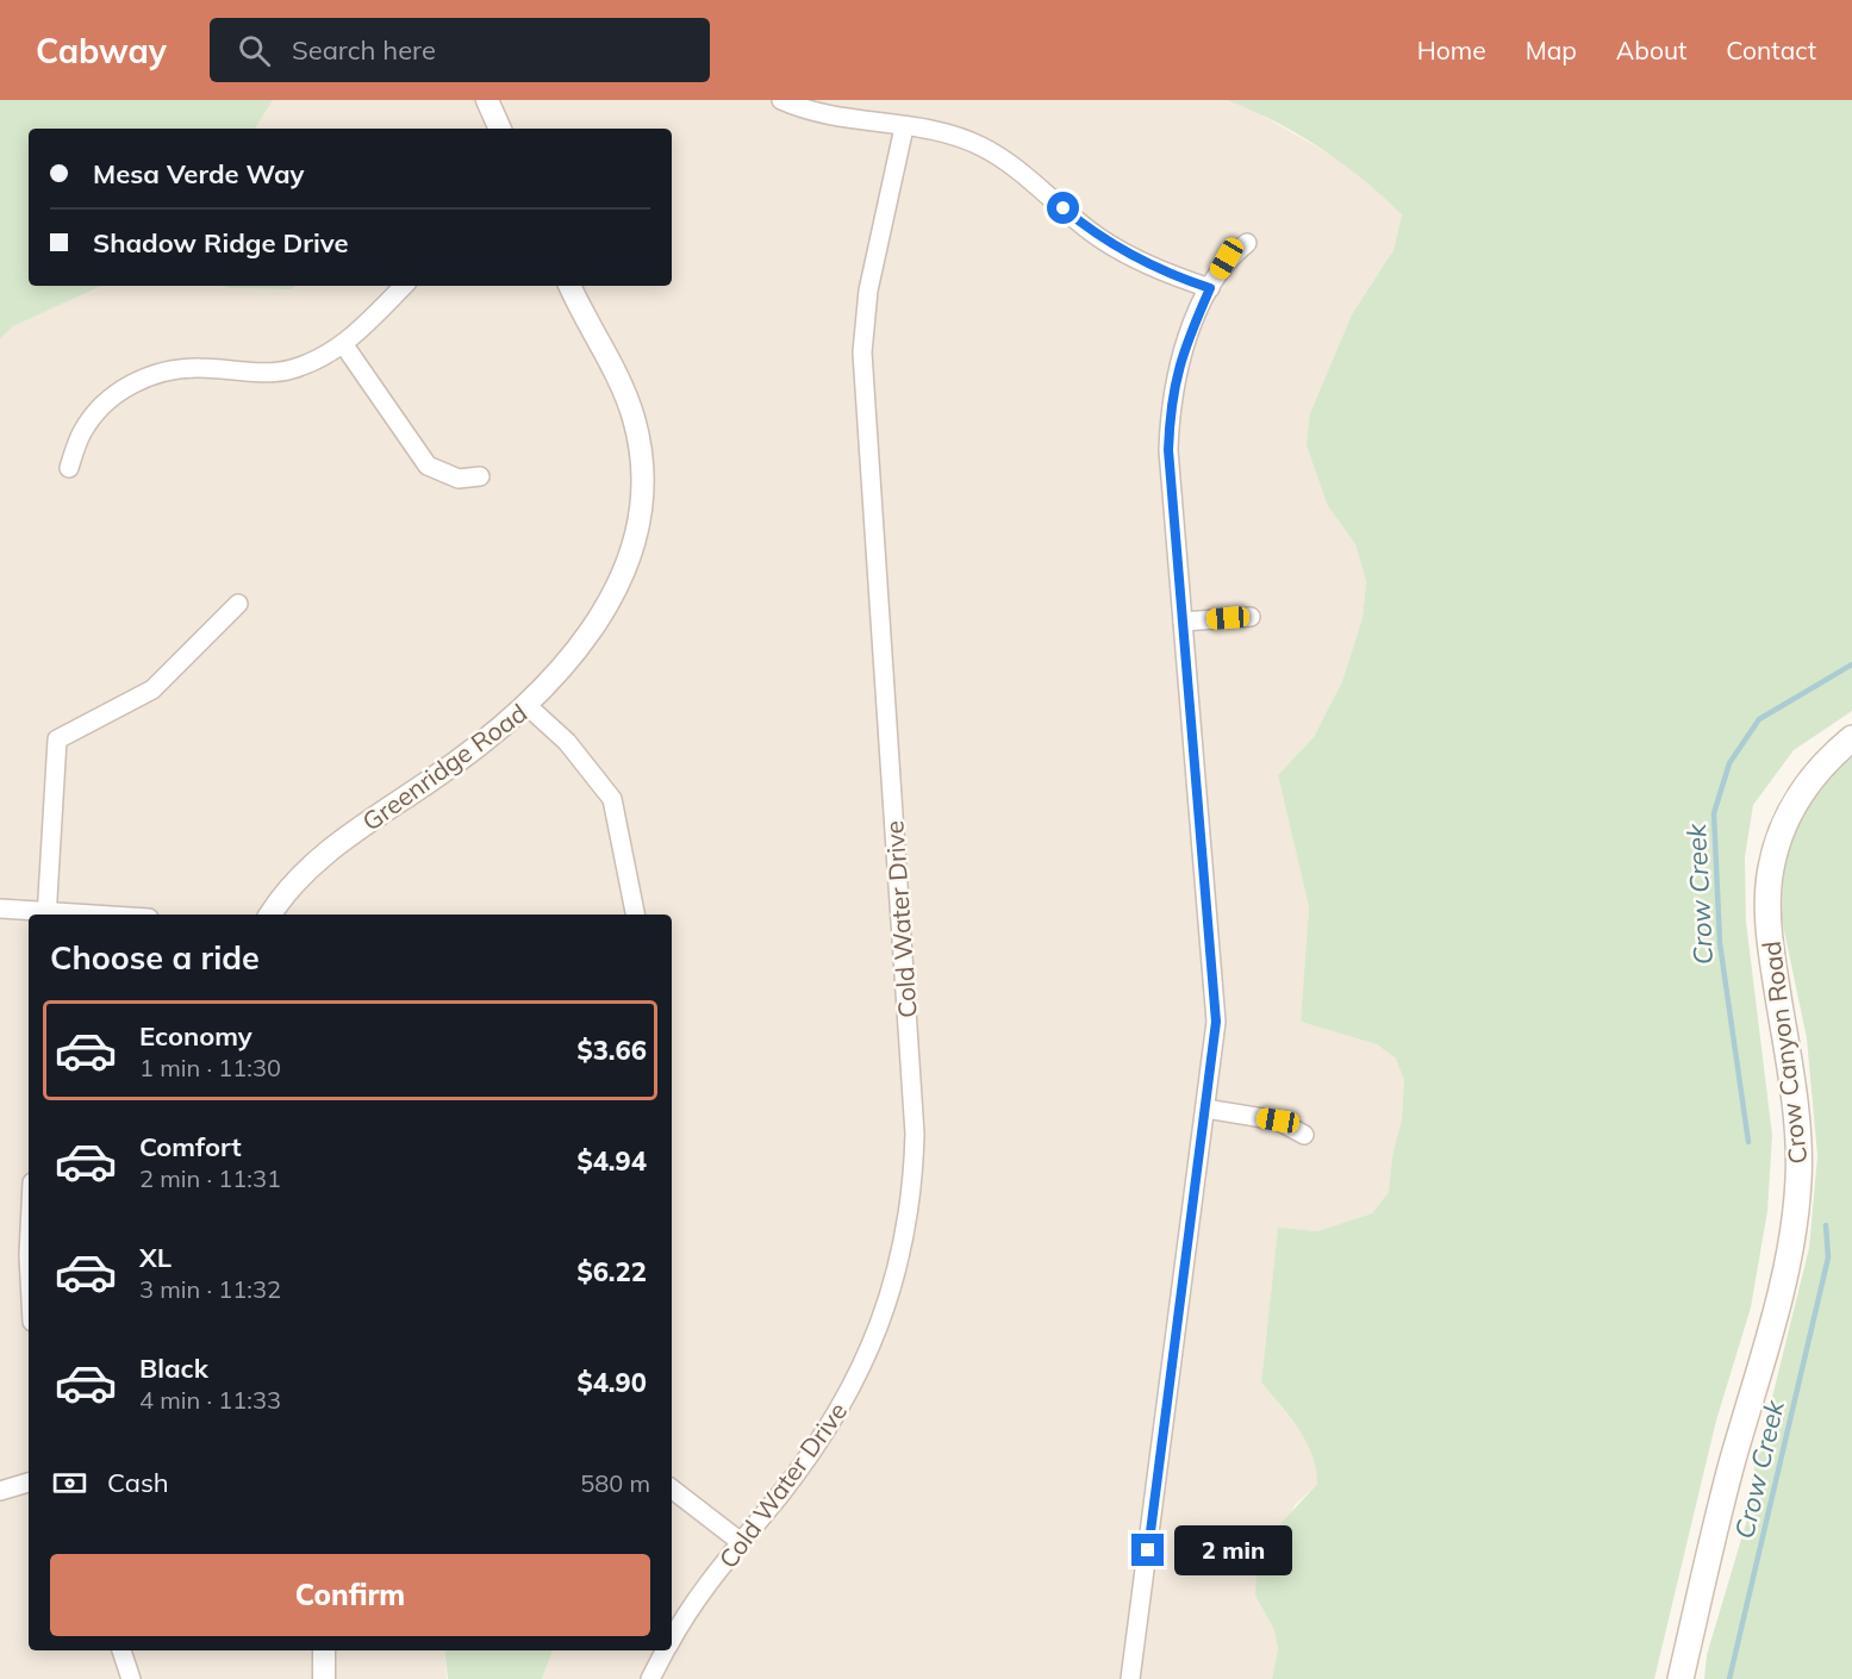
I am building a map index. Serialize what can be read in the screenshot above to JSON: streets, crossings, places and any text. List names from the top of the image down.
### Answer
{
  "streets": {
    "main road": ["Crow Canyon Road"],
    "street": ["Greenridge Road", "Cold Water Drive"]
  },
  "water": ["Crow Creek"],
  "page": {
    "header": "Cabway",
    "search": "Search here",
    "nav": [
      "Home",
      "Map",
      "About",
      "Contact"
    ],
    "banner": ["Mesa Verde Way", "Shadow Ridge Drive"],
    "heading": "Choose a ride",
    "list": [
      {
        "name": "Economy",
        "note": "1 min · 11:30",
        "value": "$3.66"
      },
      {
        "name": "Comfort",
        "note": "2 min · 11:31",
        "value": "$4.94"
      },
      {
        "name": "XL",
        "note": "3 min · 11:32",
        "value": "$6.22"
      },
      {
        "name": "Black",
        "note": "4 min · 11:33",
        "value": "$4.90"
      }
    ],
    "pay": ["Cash", "580 m"],
    "bubble": "2 min",
    "buttons": "Confirm"
  }
}
